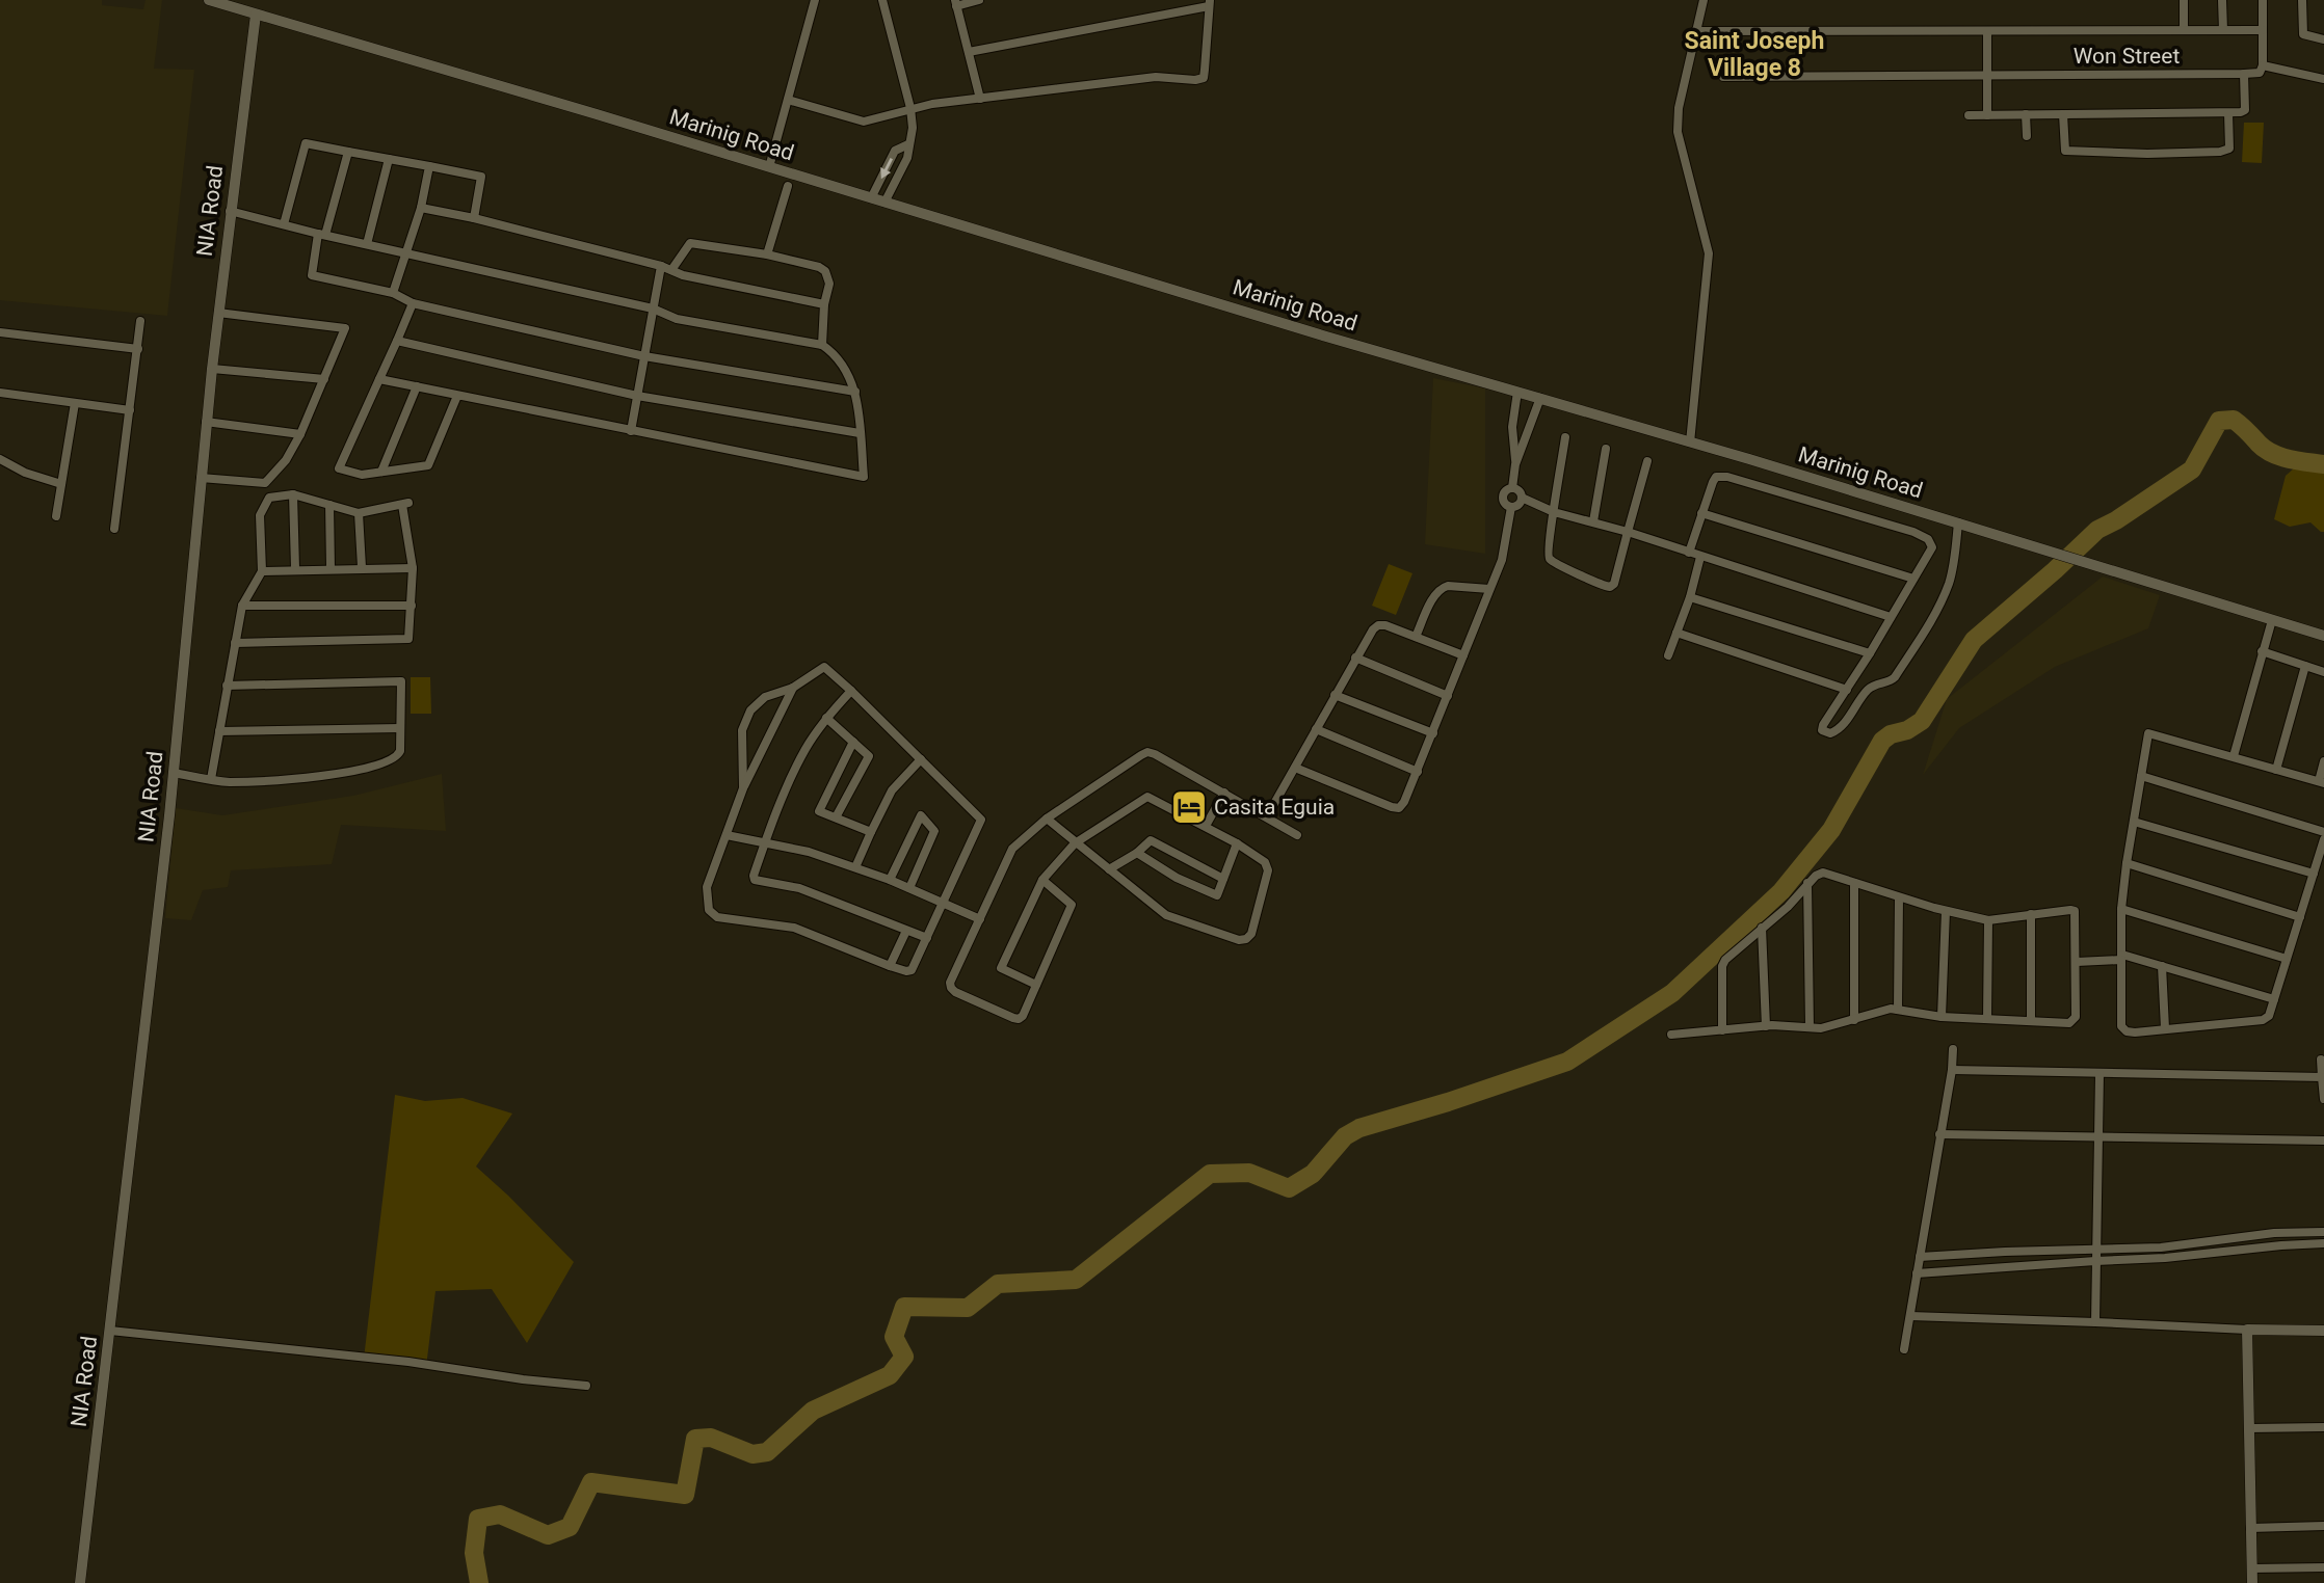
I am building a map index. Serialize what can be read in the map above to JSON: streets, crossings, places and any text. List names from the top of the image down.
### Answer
{
  "streets": {
    "street": ["Won Street", "Marinig Road", "NIA Road"]
  },
  "crossings": [
    ["Marinig Road", "NIA Road"]
  ],
  "districts": ["Saint Joseph Village 8"],
  "places": {
    "hotel": ["Casita Eguia"]
  }
}
